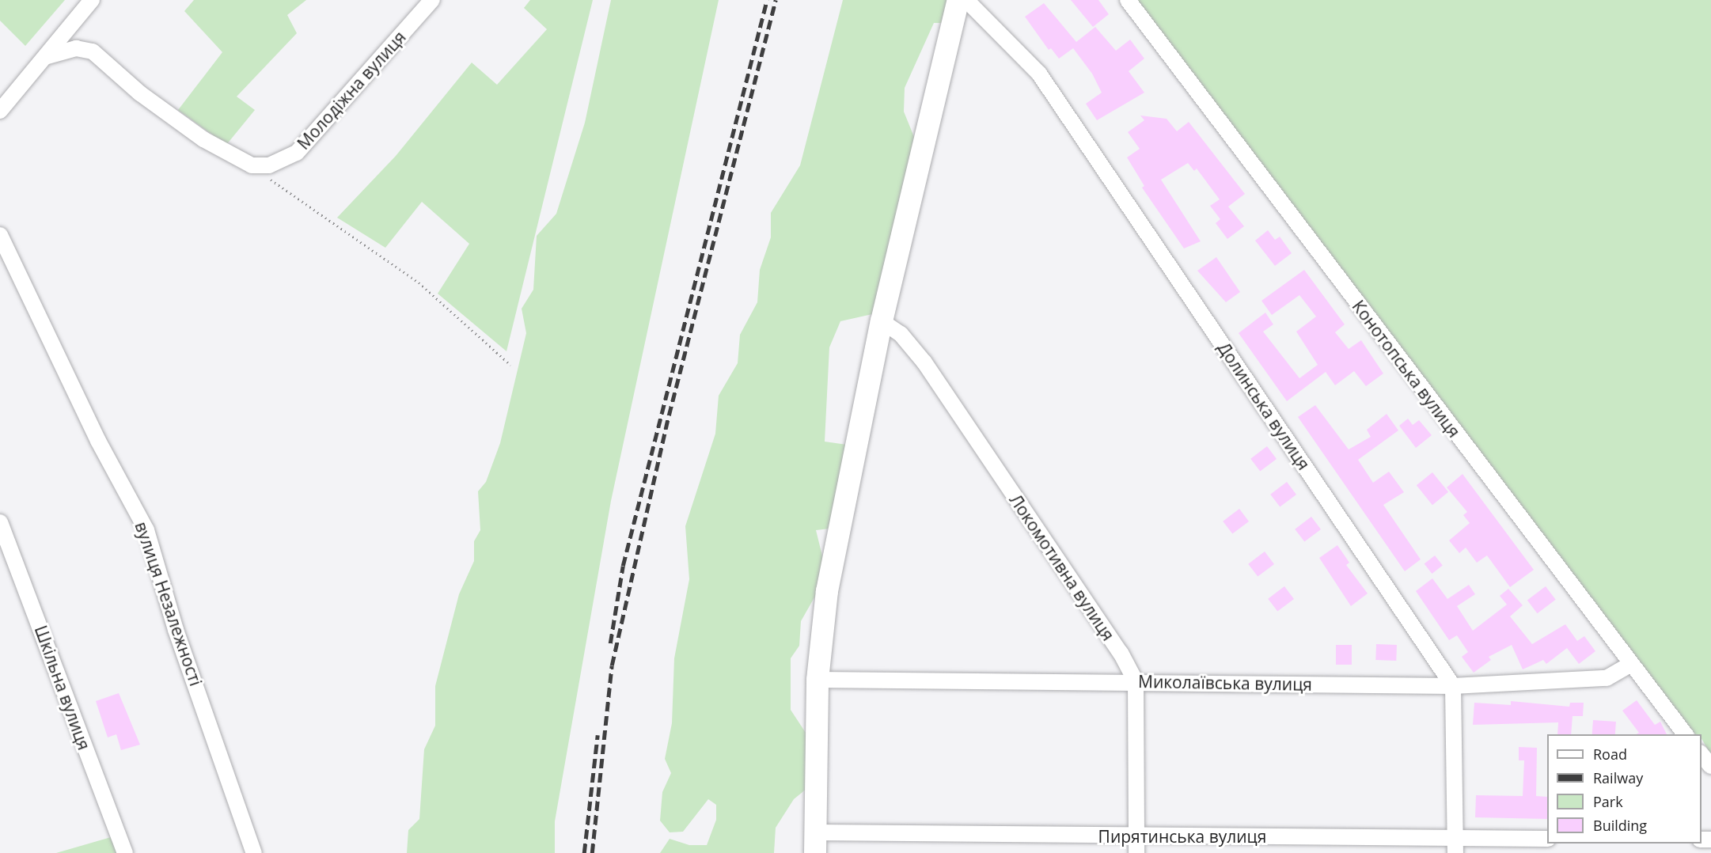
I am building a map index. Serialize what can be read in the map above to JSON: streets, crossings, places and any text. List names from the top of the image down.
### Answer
{
  "streets": {
    "street": [
      "Молодіжна вулиця",
      "Конотопська вулиця",
      "Долинська вулиця",
      "Локомотивна вулиця",
      "вулиця Незалежності",
      "Миколаївська вулиця",
      "Шкільна вулиця",
      "Пирятинська вулиця"
    ]
  },
  "crossings": [
    ["Конотопська вулиця", "Миколаївська вулиця"],
    ["Долинська вулиця", "Миколаївська вулиця"],
    ["Локомотивна вулиця", "Миколаївська вулиця"],
    ["Локомотивна вулиця", "Пирятинська вулиця"]
  ],
  "legend": [
    "Road",
    "Railway",
    "Park",
    "Building"
  ]
}
